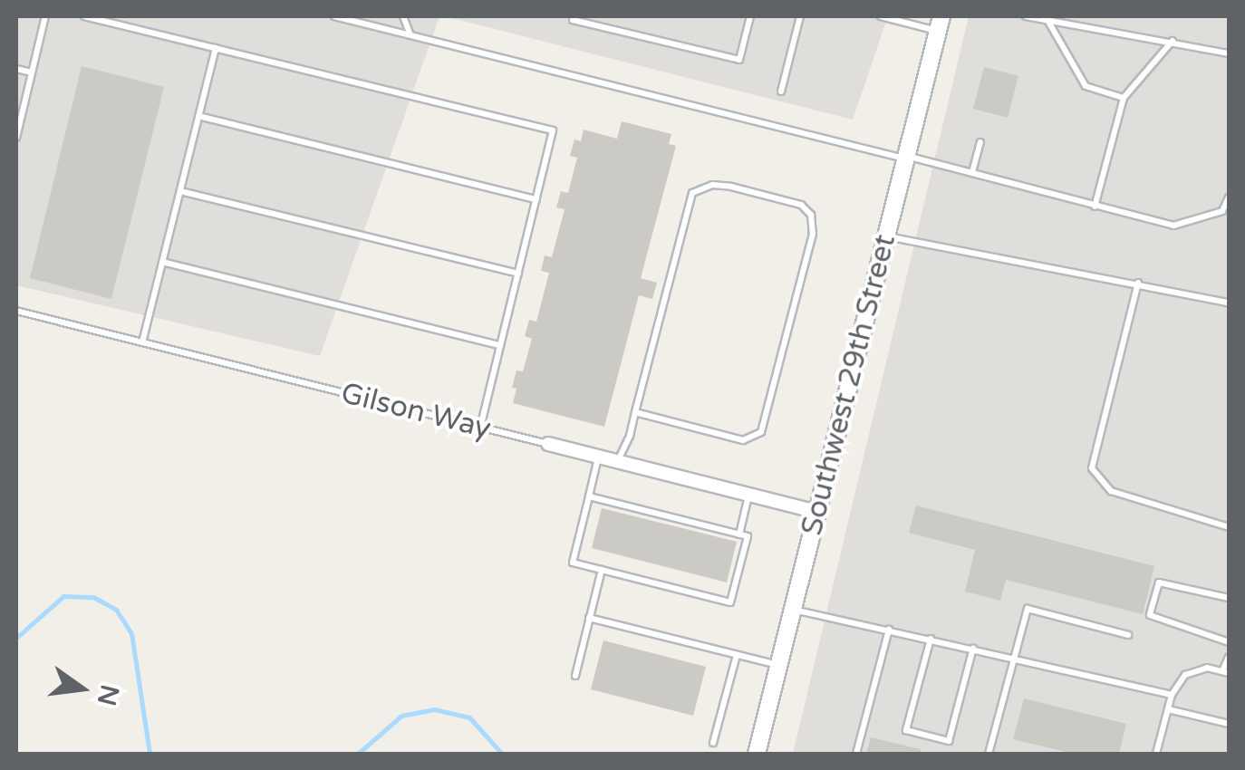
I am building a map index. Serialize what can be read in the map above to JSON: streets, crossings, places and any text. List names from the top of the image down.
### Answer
{
  "streets": {
    "street": ["Southwest 29th Street", "Gilson Way"]
  },
  "crossings": [
    ["Southwest 29th Street", "Gilson Way"]
  ],
  "north": "right"
}
